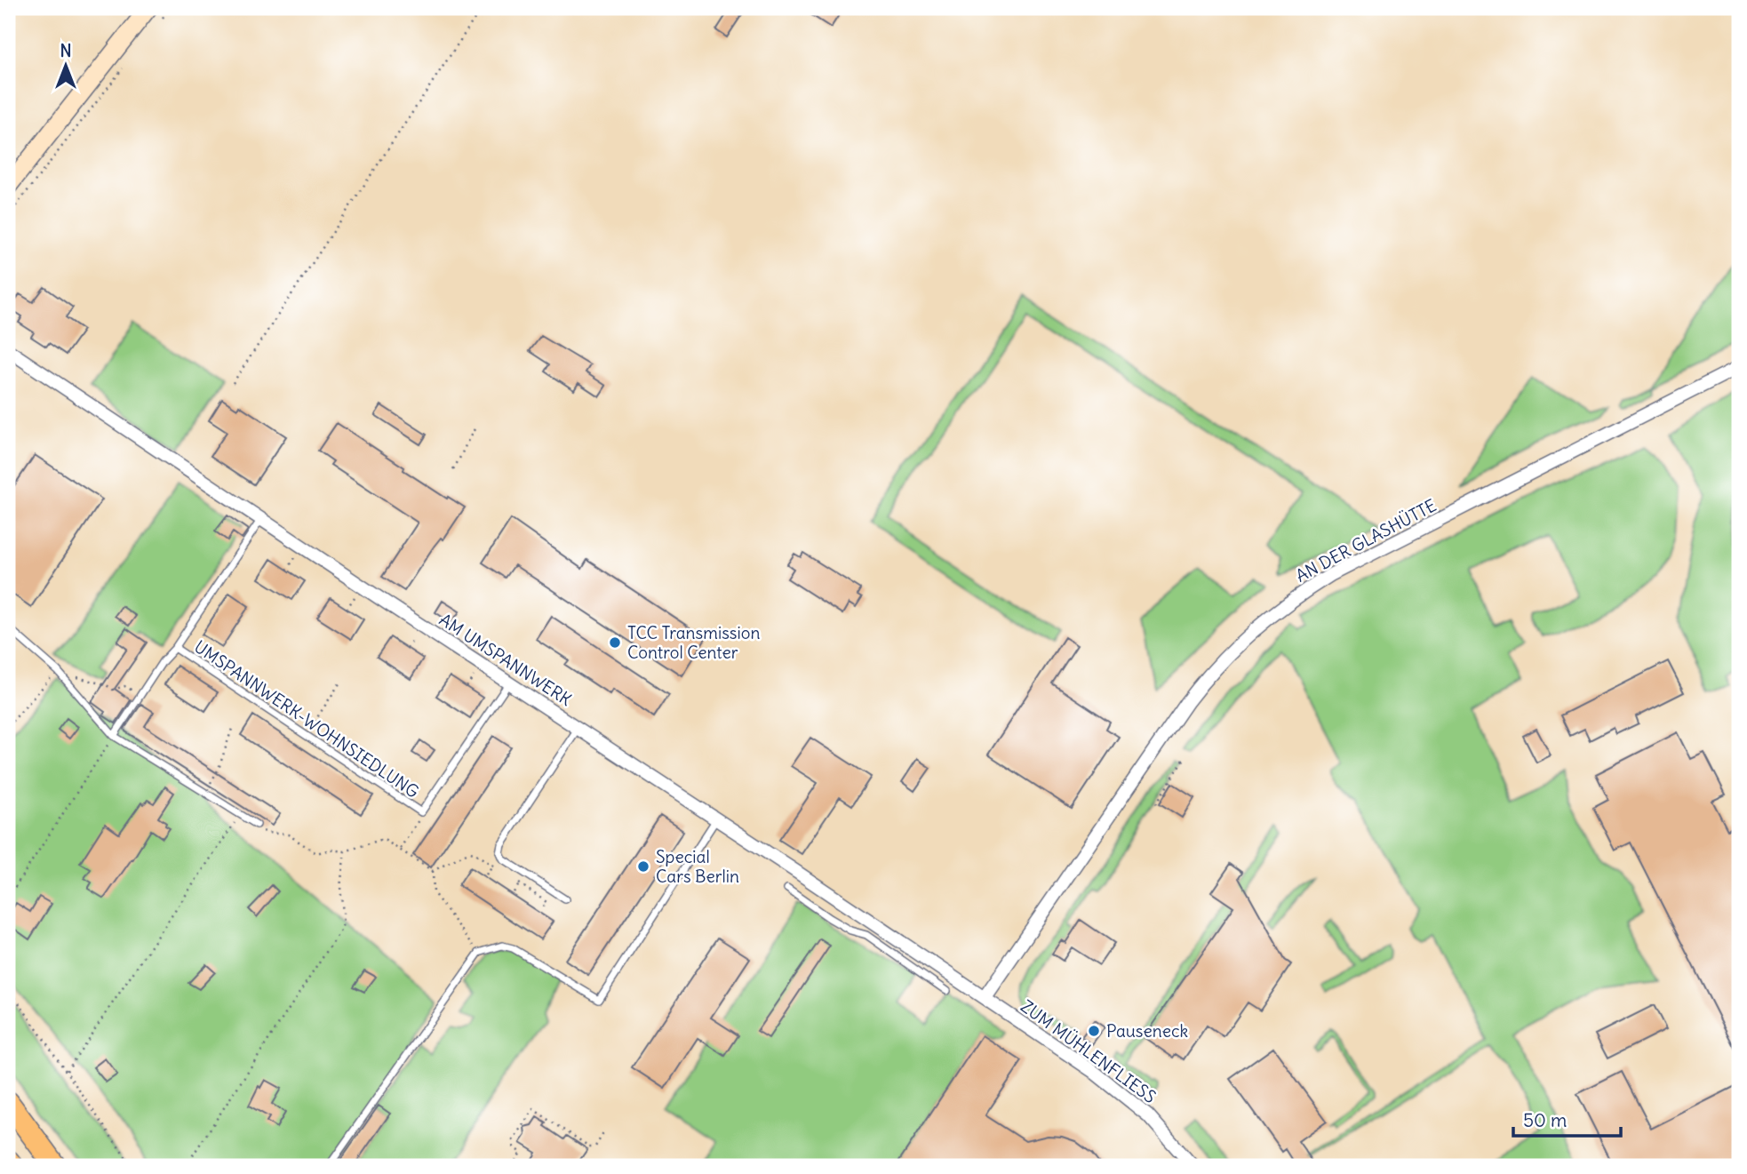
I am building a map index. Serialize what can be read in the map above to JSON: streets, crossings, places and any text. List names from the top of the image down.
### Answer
{
  "streets": {
    "street": ["AN DER GLASHÜTTE", "AM UMSPANNWERK", "ZUM MÜHLENFLIESS"],
    "lane": ["UMSPANNWERK-WOHNSIEDLUNG"]
  },
  "crossings": [
    ["AN DER GLASHÜTTE", "AM UMSPANNWERK"],
    ["AN DER GLASHÜTTE", "ZUM MÜHLENFLIESS"],
    ["AM UMSPANNWERK", "UMSPANNWERK-WOHNSIEDLUNG"],
    ["AM UMSPANNWERK", "ZUM MÜHLENFLIESS"]
  ],
  "places": ["TCC Transmission Control Center", "Special Cars Berlin", "Pauseneck"],
  "scale_bar": "50 m",
  "north": "top"
}
